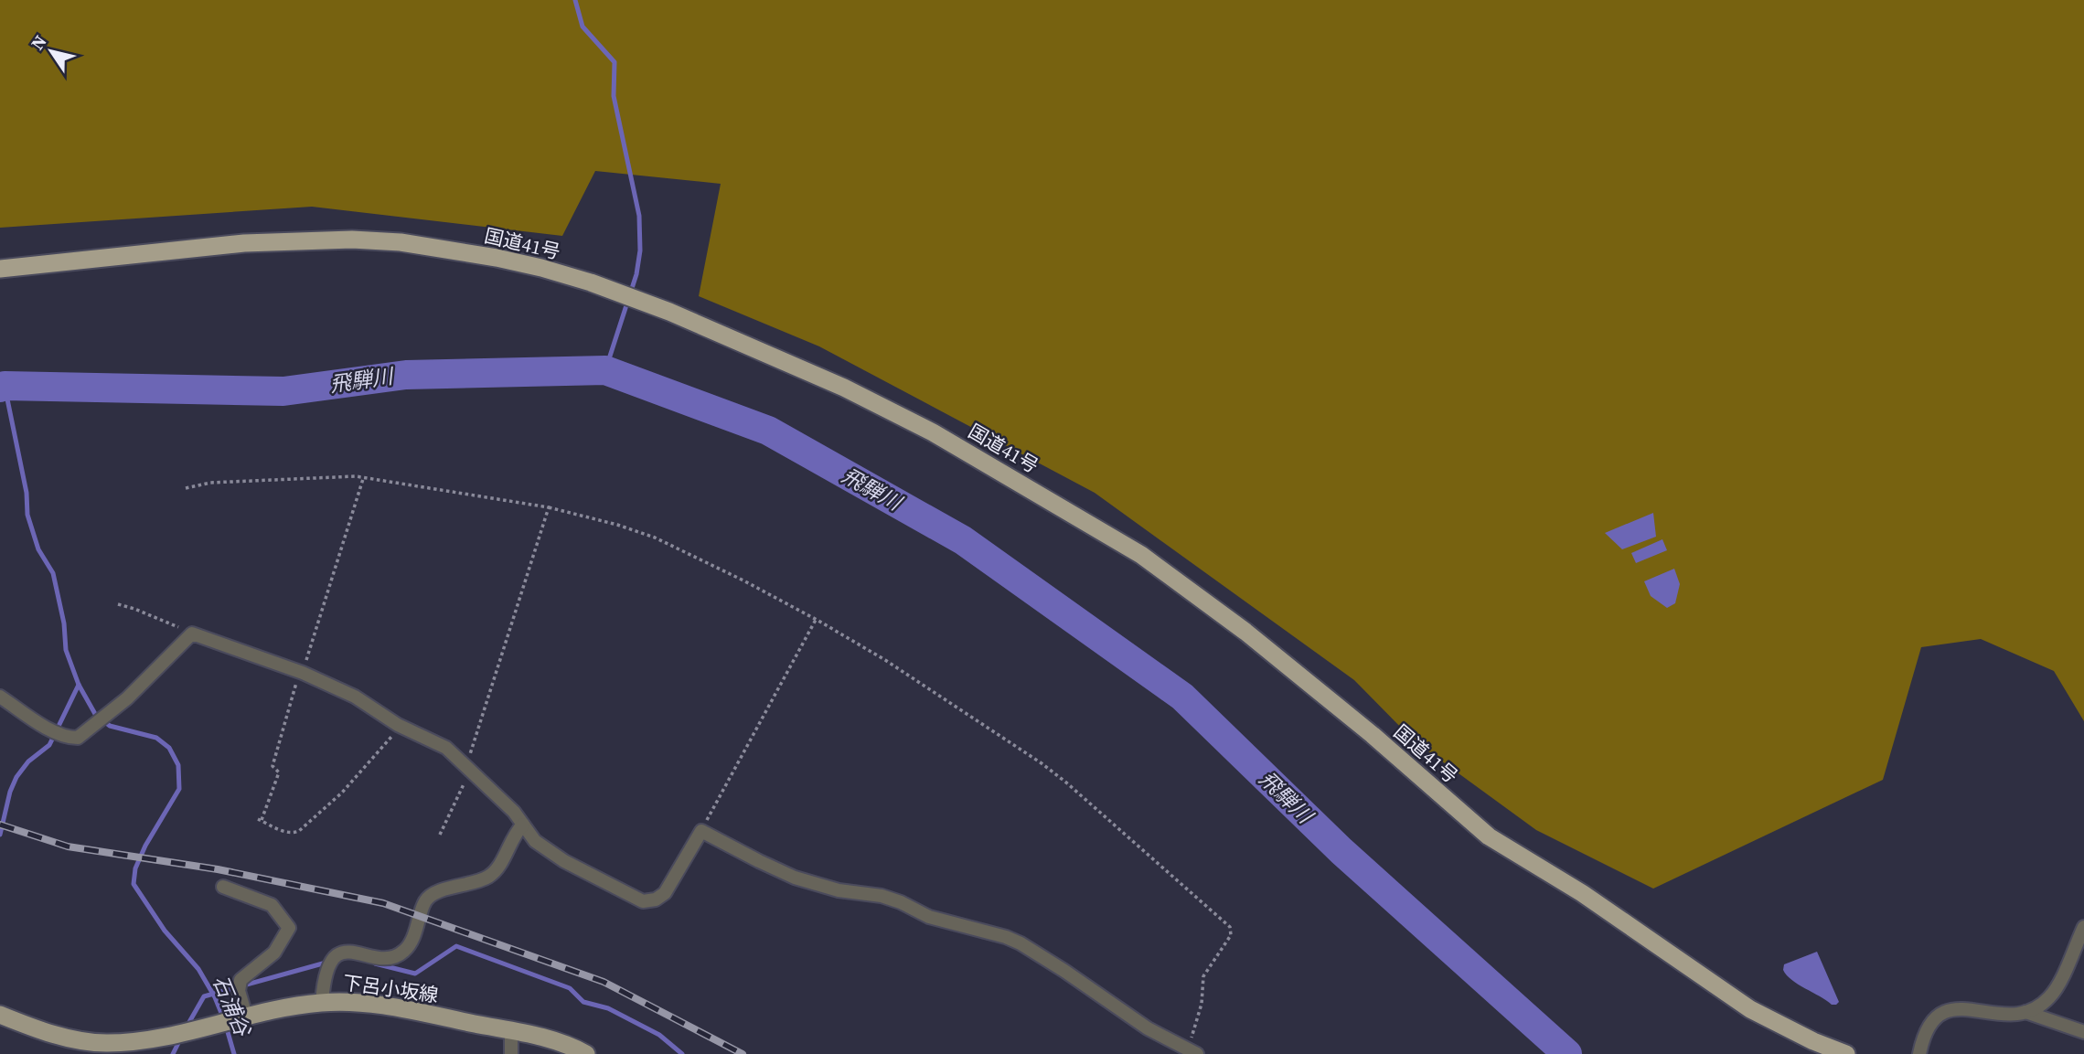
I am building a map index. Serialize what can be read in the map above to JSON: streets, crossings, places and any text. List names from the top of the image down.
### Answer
{
  "streets": {
    "highway": ["国道41号"],
    "main road": ["下呂小坂線"]
  },
  "water": ["飛騨川", "石浦谷"],
  "north": "top left"
}
